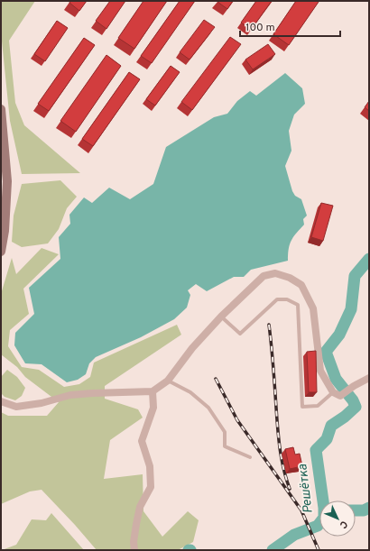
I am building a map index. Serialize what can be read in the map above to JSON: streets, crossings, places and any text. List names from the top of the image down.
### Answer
{
  "water": ["Решётка"],
  "scale_bar": "100 m",
  "north": "bottom right"
}
